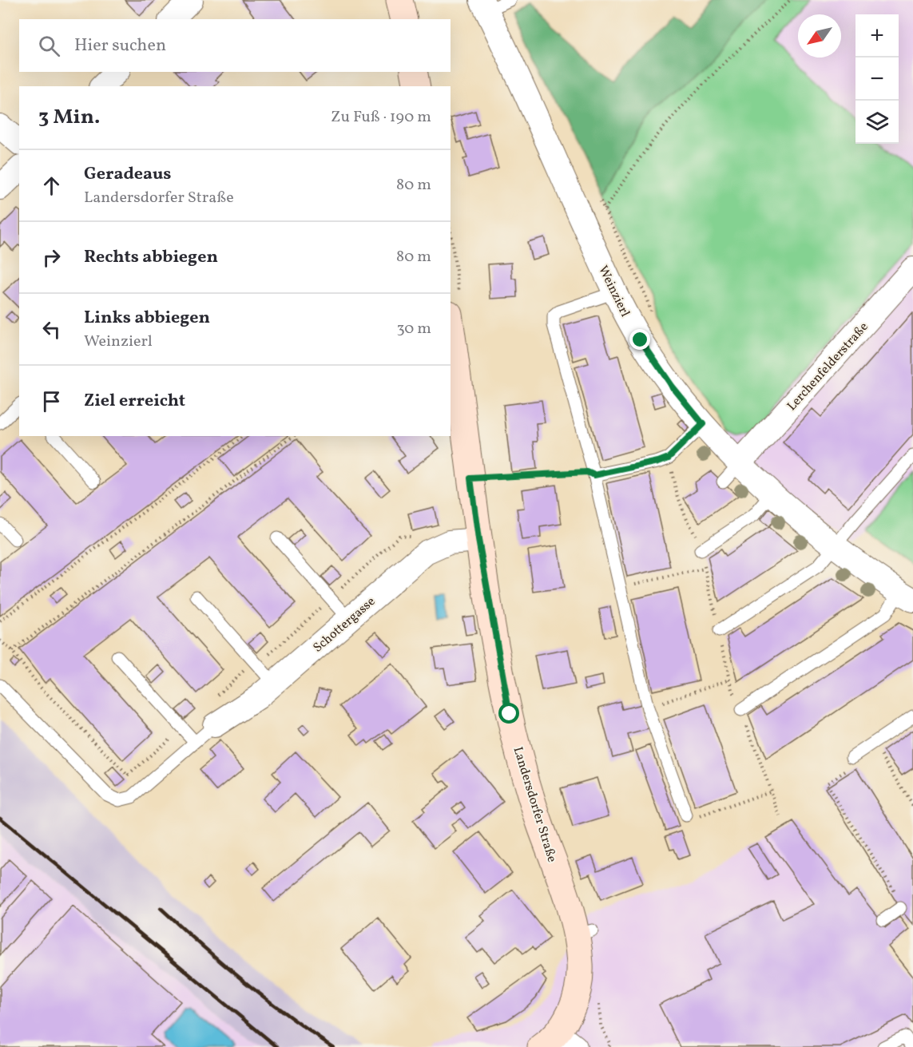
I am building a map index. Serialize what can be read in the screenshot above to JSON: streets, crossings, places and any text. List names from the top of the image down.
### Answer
{
  "streets": {
    "main road": ["Landersdorfer Straße"],
    "street": ["Weinzierl", "Lerchenfelderstraße", "Schottergasse"]
  },
  "crossings": [
    ["Weinzierl", "Lerchenfelderstraße"],
    ["Schottergasse", "Landersdorfer Straße"]
  ],
  "north": "bottom left",
  "page": {
    "map_buttons": ["+", "−"],
    "search": "Hier suchen",
    "heading": ["3 Min.", "Zu Fuß · 190 m"],
    "list": [
      ["Geradeaus", "Landersdorfer Straße", "80 m"],
      ["Rechts abbiegen", "80 m"],
      ["Links abbiegen", "Weinzierl", "30 m"],
      "Ziel erreicht"
    ]
  }
}
